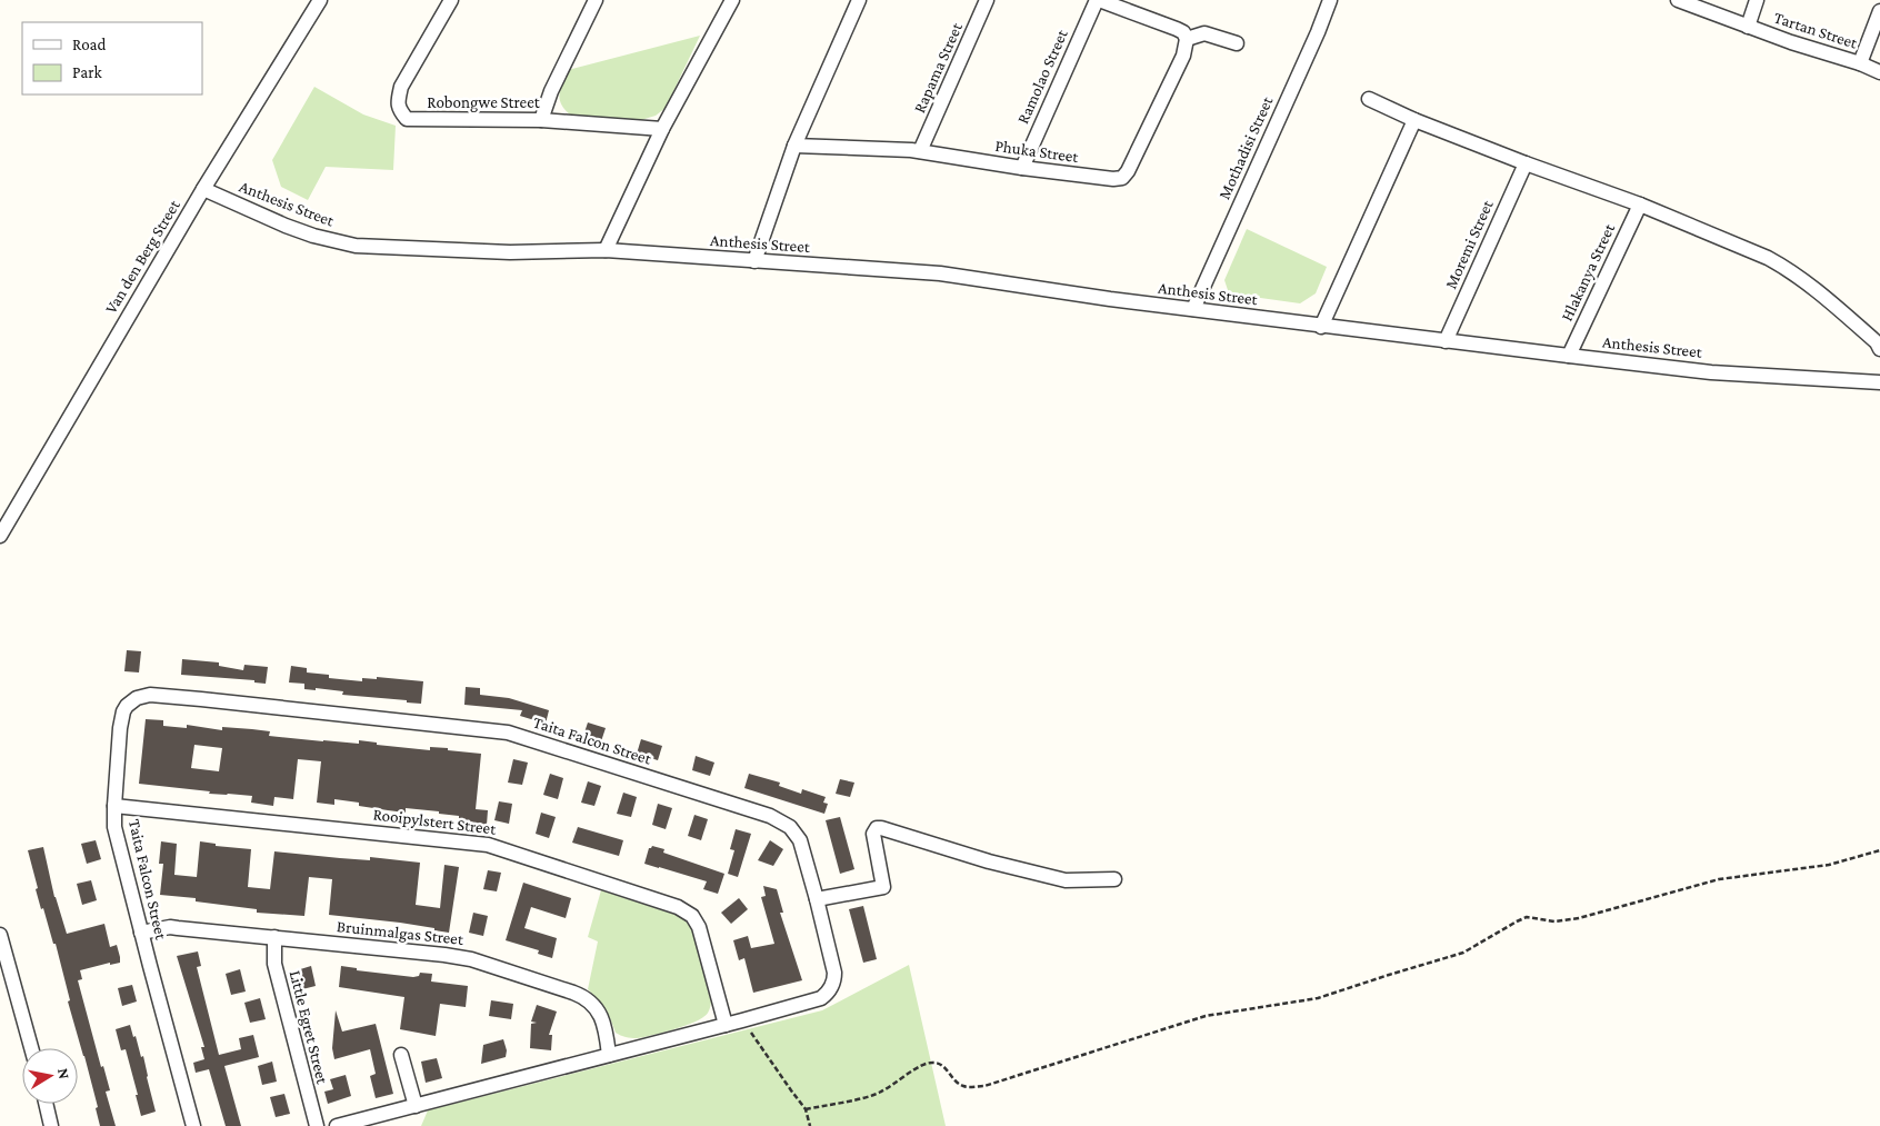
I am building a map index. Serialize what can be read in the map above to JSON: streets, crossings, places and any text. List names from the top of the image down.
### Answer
{
  "streets": {
    "street": [
      "Tartan Street",
      "Rapama Street",
      "Ramolao Street",
      "Robongwe Street",
      "Mothadisi Street",
      "Phuka Street",
      "Anthesis Street",
      "Moremi Street",
      "Van den Berg Street",
      "Hlakanya Street",
      "Taita Falcon Street",
      "Rooipylstert Street",
      "Bruinmalgas Street",
      "Little Egret Street"
    ]
  },
  "crossings": [
    ["Rapama Street", "Phuka Street"],
    ["Ramolao Street", "Phuka Street"],
    ["Mothadisi Street", "Anthesis Street"],
    ["Anthesis Street", "Moremi Street"],
    ["Anthesis Street", "Van den Berg Street"],
    ["Anthesis Street", "Hlakanya Street"],
    ["Taita Falcon Street", "Rooipylstert Street"],
    ["Taita Falcon Street", "Bruinmalgas Street"],
    ["Bruinmalgas Street", "Little Egret Street"]
  ],
  "legend": ["Road", "Park"],
  "north": "right"
}
